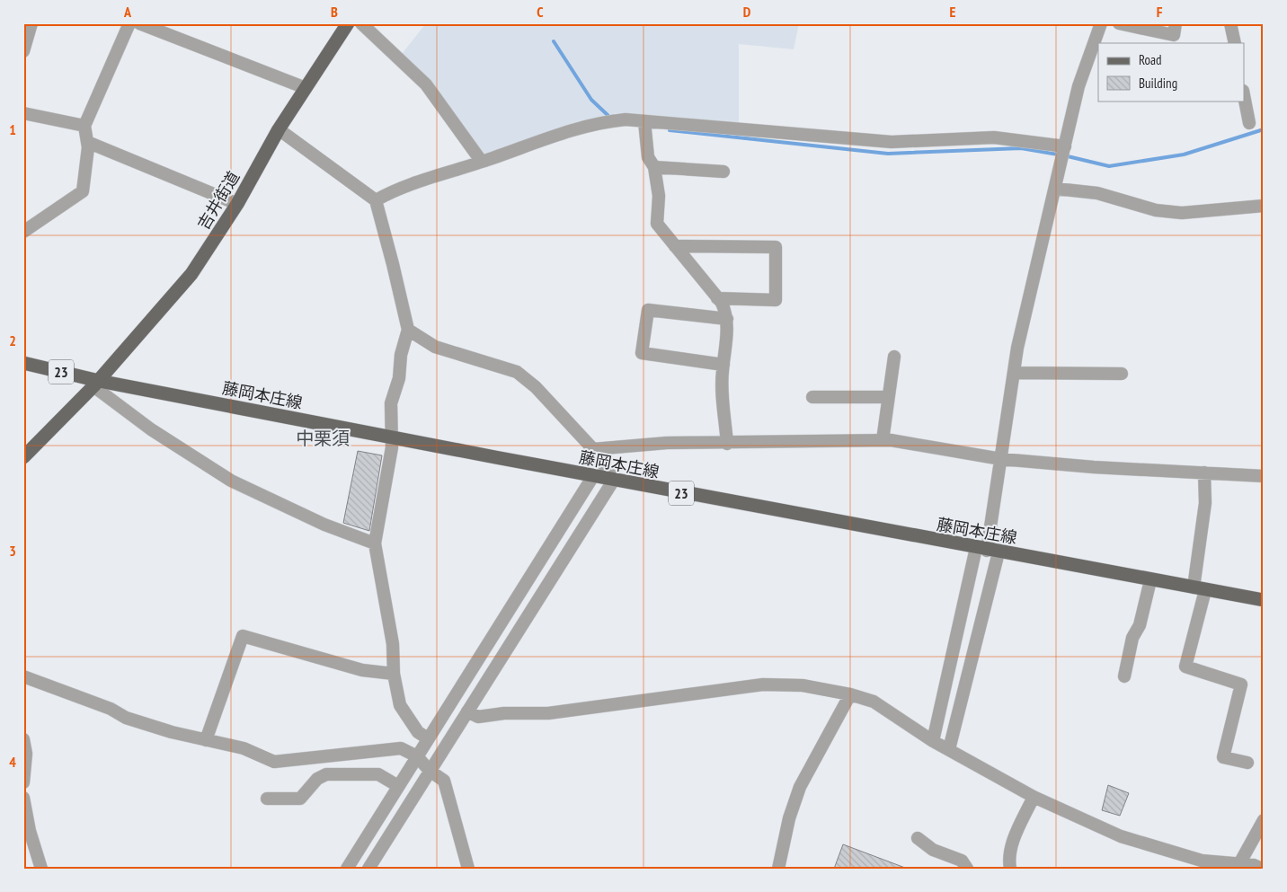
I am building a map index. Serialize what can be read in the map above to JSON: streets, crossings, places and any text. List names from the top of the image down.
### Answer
{
  "streets": {
    "main road": ["吉井街道", "23", "藤岡本庄線"]
  },
  "crossings": [
    ["吉井街道", "藤岡本庄線"]
  ],
  "districts": ["中栗須"],
  "legend": ["Road", "Building"],
  "grid": {
    "columns": [
      "A",
      "B",
      "C",
      "D",
      "E",
      "F"
    ],
    "rows": [
      "1",
      "2",
      "3",
      "4"
    ]
  }
}
